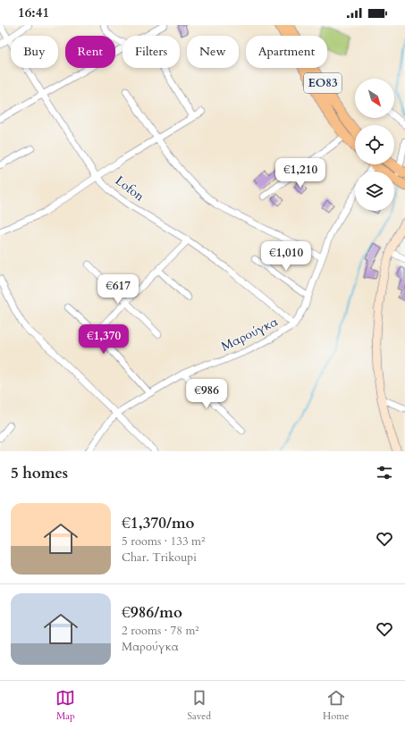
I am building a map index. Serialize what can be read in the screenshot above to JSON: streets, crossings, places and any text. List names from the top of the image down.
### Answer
{
  "streets": {
    "main road": ["ΕΟ83"],
    "street": ["Lofon", "Μαρούγκα"]
  },
  "crossings": [
    ["Lofon", "Μαρούγκα"]
  ],
  "north": "bottom right",
  "page": {
    "status": "16:41",
    "chip": [
      "Buy",
      "Rent",
      "Filters",
      "New",
      "Apartment"
    ],
    "price": [
      "€1,210",
      "€1,010",
      "€617",
      "€1,370",
      "€986"
    ],
    "heading": "5 homes",
    "list": [
      {
        "name": "€1,370/mo",
        "note": "5 rooms · 133 m² · Char. Trikoupi"
      },
      {
        "name": "€986/mo",
        "note": "2 rooms · 78 m² · Μαρούγκα"
      }
    ],
    "tabs": ["Map", "Saved", "Home"]
  }
}
